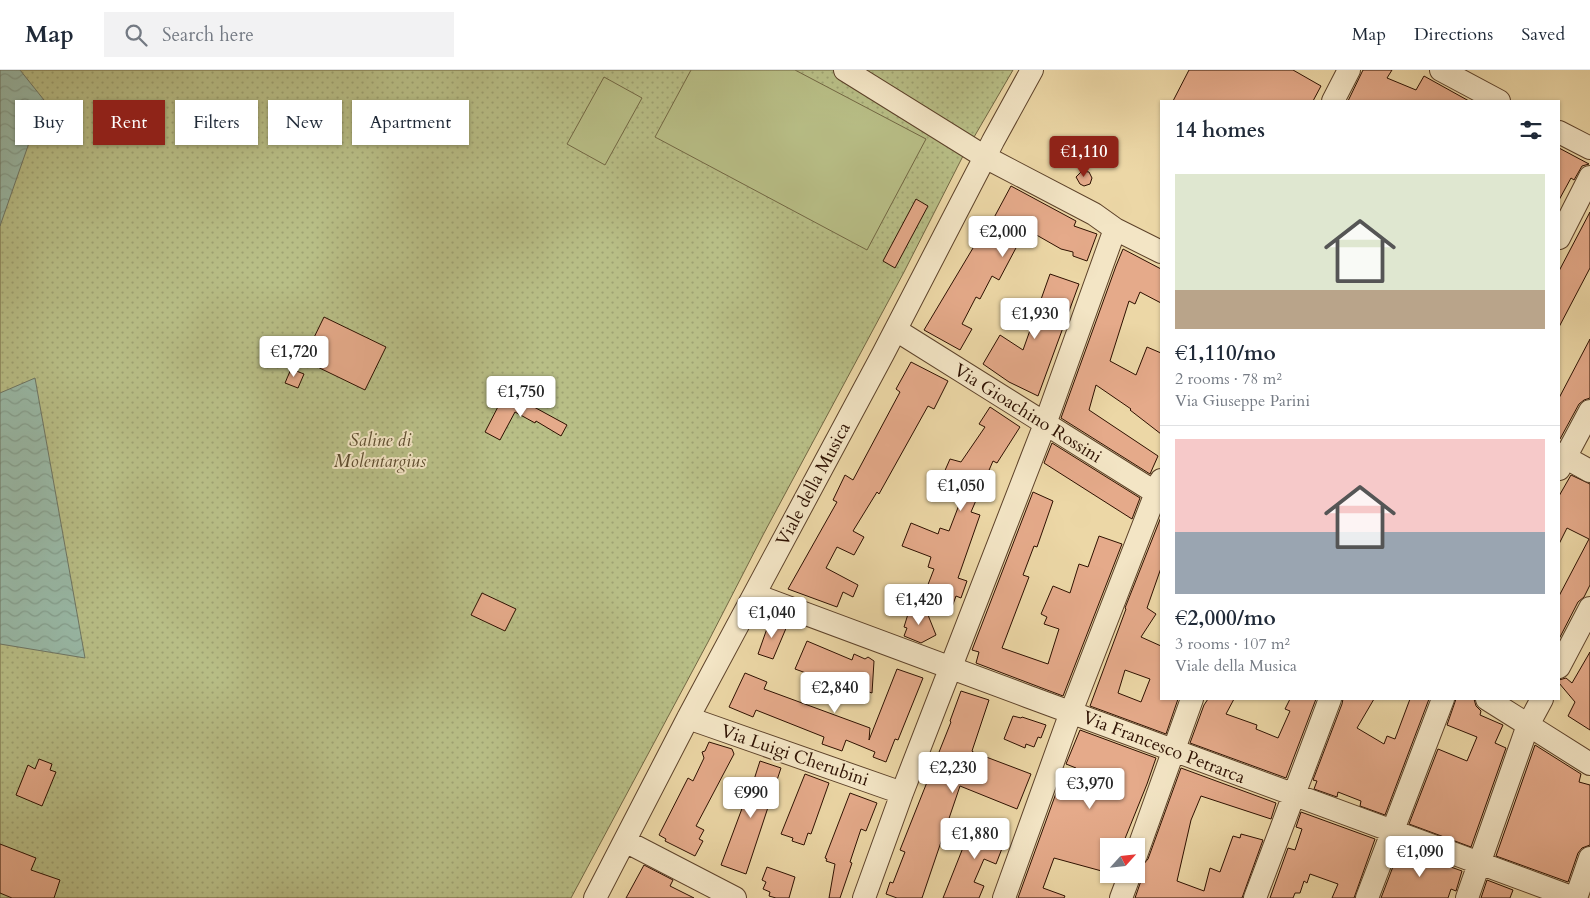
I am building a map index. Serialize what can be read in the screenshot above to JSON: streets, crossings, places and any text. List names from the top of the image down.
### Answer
{
  "streets": {
    "street": [
      "Via Gioachino Rossini",
      "Viale della Musica",
      "Via Francesco Petrarca",
      "Via Luigi Cherubini"
    ]
  },
  "crossings": [
    ["Via Gioachino Rossini", "Viale della Musica"],
    ["Viale della Musica", "Via Francesco Petrarca"],
    ["Viale della Musica", "Via Luigi Cherubini"]
  ],
  "parks": ["Saline di Molentargius"],
  "north": "top right",
  "page": {
    "header": "Map",
    "search": "Search here",
    "nav": ["Map", "Directions", "Saved"],
    "chip": [
      "Buy",
      "Rent",
      "Filters",
      "New",
      "Apartment"
    ],
    "heading": "14 homes",
    "price": [
      "€1,110",
      "€2,000",
      "€1,930",
      "€1,720",
      "€1,750",
      "€1,050",
      "€1,420",
      "€1,040",
      "€2,840",
      "€2,230",
      "€3,970",
      "€990",
      "€1,880",
      "€1,090"
    ],
    "list": [
      {
        "name": "€1,110/mo",
        "note": "2 rooms · 78 m² · Via Giuseppe Parini"
      },
      {
        "name": "€2,000/mo",
        "note": "3 rooms · 107 m² · Viale della Musica"
      }
    ]
  }
}
